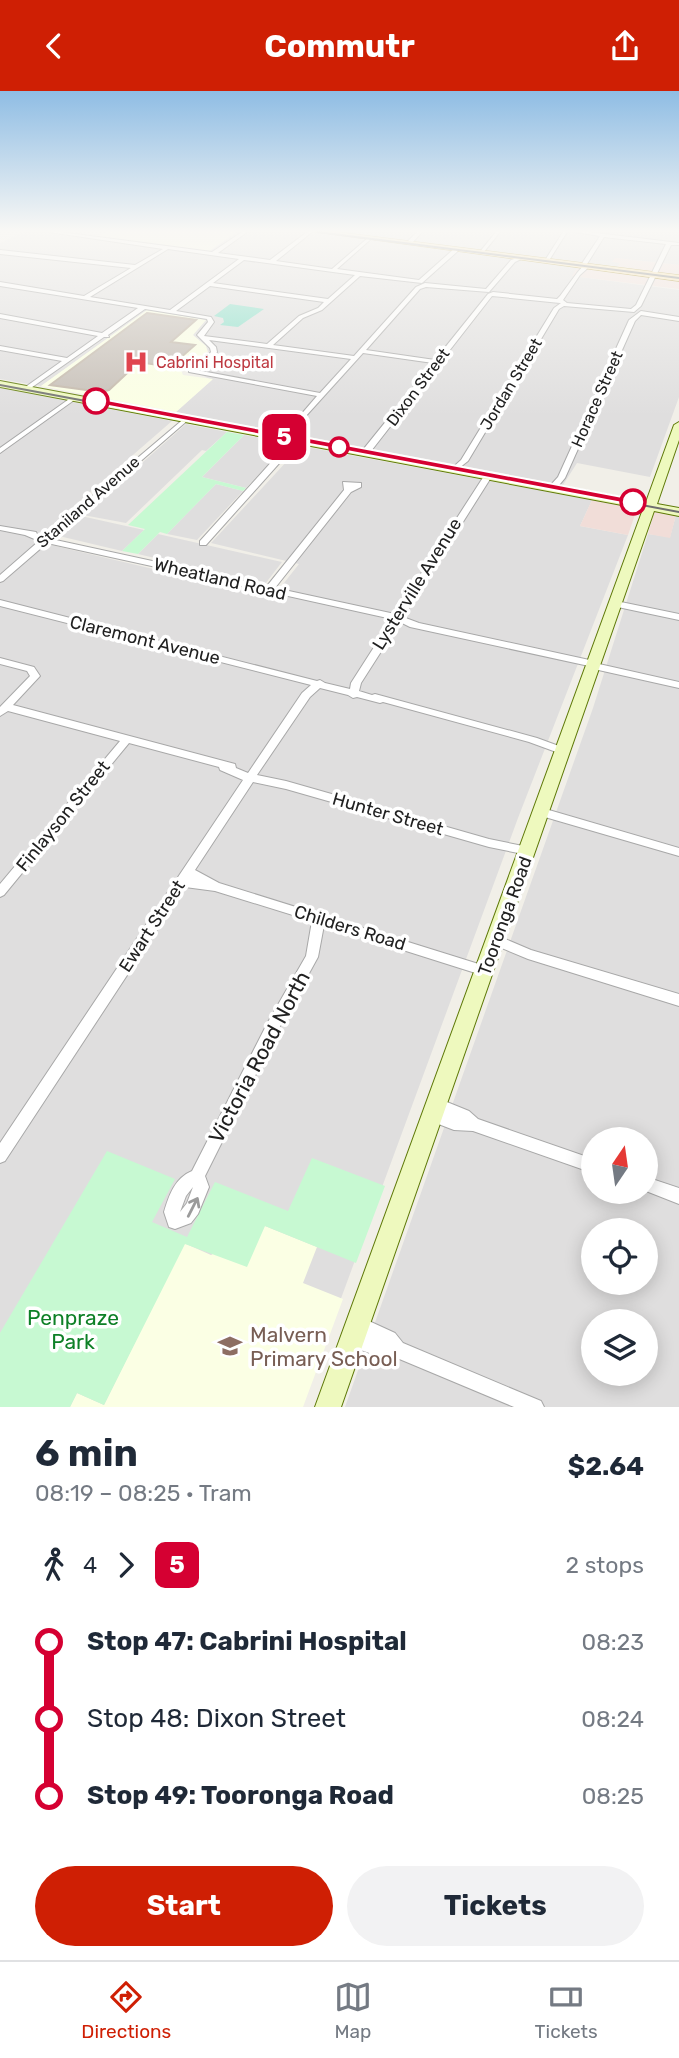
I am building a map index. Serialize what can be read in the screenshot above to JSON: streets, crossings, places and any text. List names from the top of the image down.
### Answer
{
  "streets": {
    "main road": ["Tooronga Road"],
    "street": [
      "Jordan Street",
      "Dixon Street",
      "Horace Street",
      "Staniland Avenue",
      "Wheatland Road",
      "Lysterville Avenue",
      "Claremont Avenue",
      "Hunter Street",
      "Finlayson Street",
      "Ewart Street",
      "Childers Road",
      "Victoria Road North"
    ]
  },
  "crossings": [
    ["Staniland Avenue", "Wheatland Road"],
    ["Wheatland Road", "Lysterville Avenue"],
    ["Wheatland Road", "Tooronga Road"],
    ["Lysterville Avenue", "Claremont Avenue"],
    ["Claremont Avenue", "Tooronga Road"],
    ["Claremont Avenue", "Ewart Street"],
    ["Hunter Street", "Finlayson Street"],
    ["Hunter Street", "Tooronga Road"],
    ["Hunter Street", "Ewart Street"],
    ["Tooronga Road", "Childers Road"],
    ["Ewart Street", "Childers Road"],
    ["Childers Road", "Victoria Road North"]
  ],
  "parks": ["Penpraze Park"],
  "places": {
    "hospital": ["Cabrini Hospital"],
    "school or university": ["Malvern Primary School"]
  },
  "lines": ["tram line 5"],
  "north": "top",
  "page": {
    "header": "Commutr",
    "on_map": "5",
    "heading": ["6 min", "08:19 – 08:25 · Tram", "$2.64"],
    "legs": ["4", "5", "2 stops"],
    "list": [
      {
        "name": "Stop 47: Cabrini Hospital",
        "value": "08:23"
      },
      {
        "name": "Stop 48: Dixon Street",
        "value": "08:24"
      },
      {
        "name": "Stop 49: Tooronga Road",
        "value": "08:25"
      }
    ],
    "buttons": ["Start", "Tickets"],
    "tabs": ["Directions", "Map", "Tickets"]
  }
}
